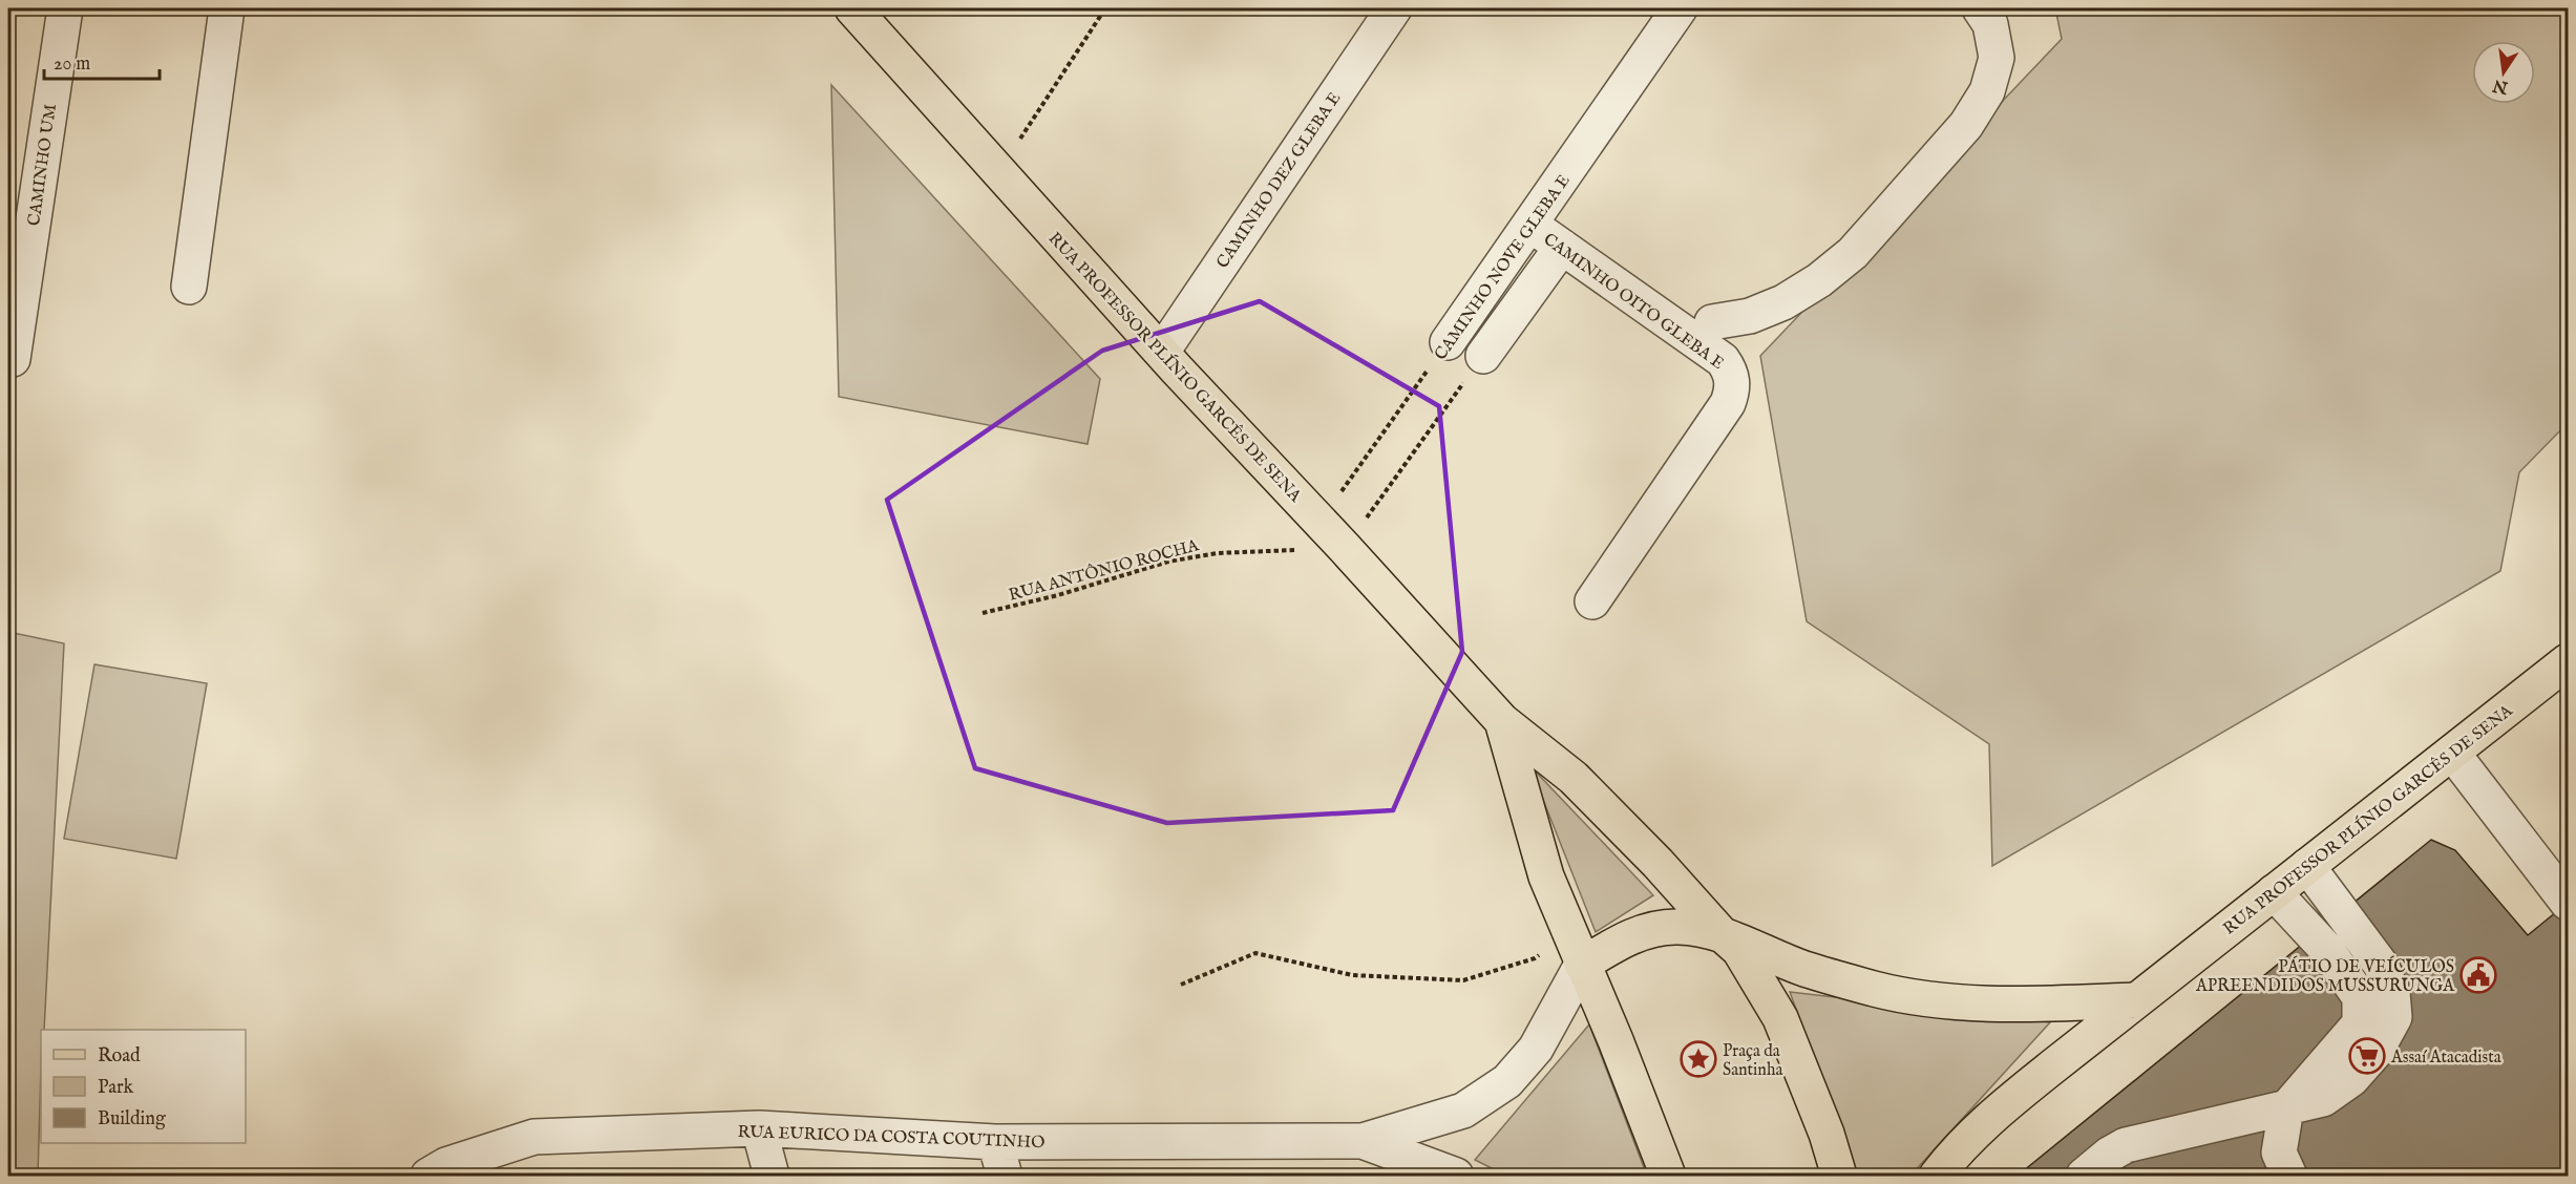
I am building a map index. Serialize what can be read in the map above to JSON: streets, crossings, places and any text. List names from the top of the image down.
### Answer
{
  "streets": {
    "main road": ["RUA PROFESSOR PLÍNIO GARCÊS DE SENA"],
    "street": [
      "CAMINHO UM",
      "CAMINHO DEZ GLEBA E",
      "CAMINHO NOVE GLEBA E",
      "CAMINHO OITO GLEBA E",
      "RUA EURICO DA COSTA COUTINHO"
    ],
    "path": ["RUA ANTÔNIO ROCHA"]
  },
  "crossings": [
    ["CAMINHO DEZ GLEBA E", "RUA PROFESSOR PLÍNIO GARCÊS DE SENA"],
    ["CAMINHO NOVE GLEBA E", "CAMINHO OITO GLEBA E"],
    ["CAMINHO NOVE GLEBA E", "RUA PROFESSOR PLÍNIO GARCÊS DE SENA"],
    ["RUA PROFESSOR PLÍNIO GARCÊS DE SENA", "RUA ANTÔNIO ROCHA"],
    ["RUA PROFESSOR PLÍNIO GARCÊS DE SENA", "RUA EURICO DA COSTA COUTINHO"]
  ],
  "places": {
    "public building": ["PÁTIO DE VEÍCULOS APREENDIDOS MUSSURUNGA"],
    "supermarket": ["Assaí Atacadista"],
    "place": ["Praça da Santinha"]
  },
  "legend": ["Road", "Park", "Building"],
  "scale_bar": "20 m",
  "north": "bottom"
}
